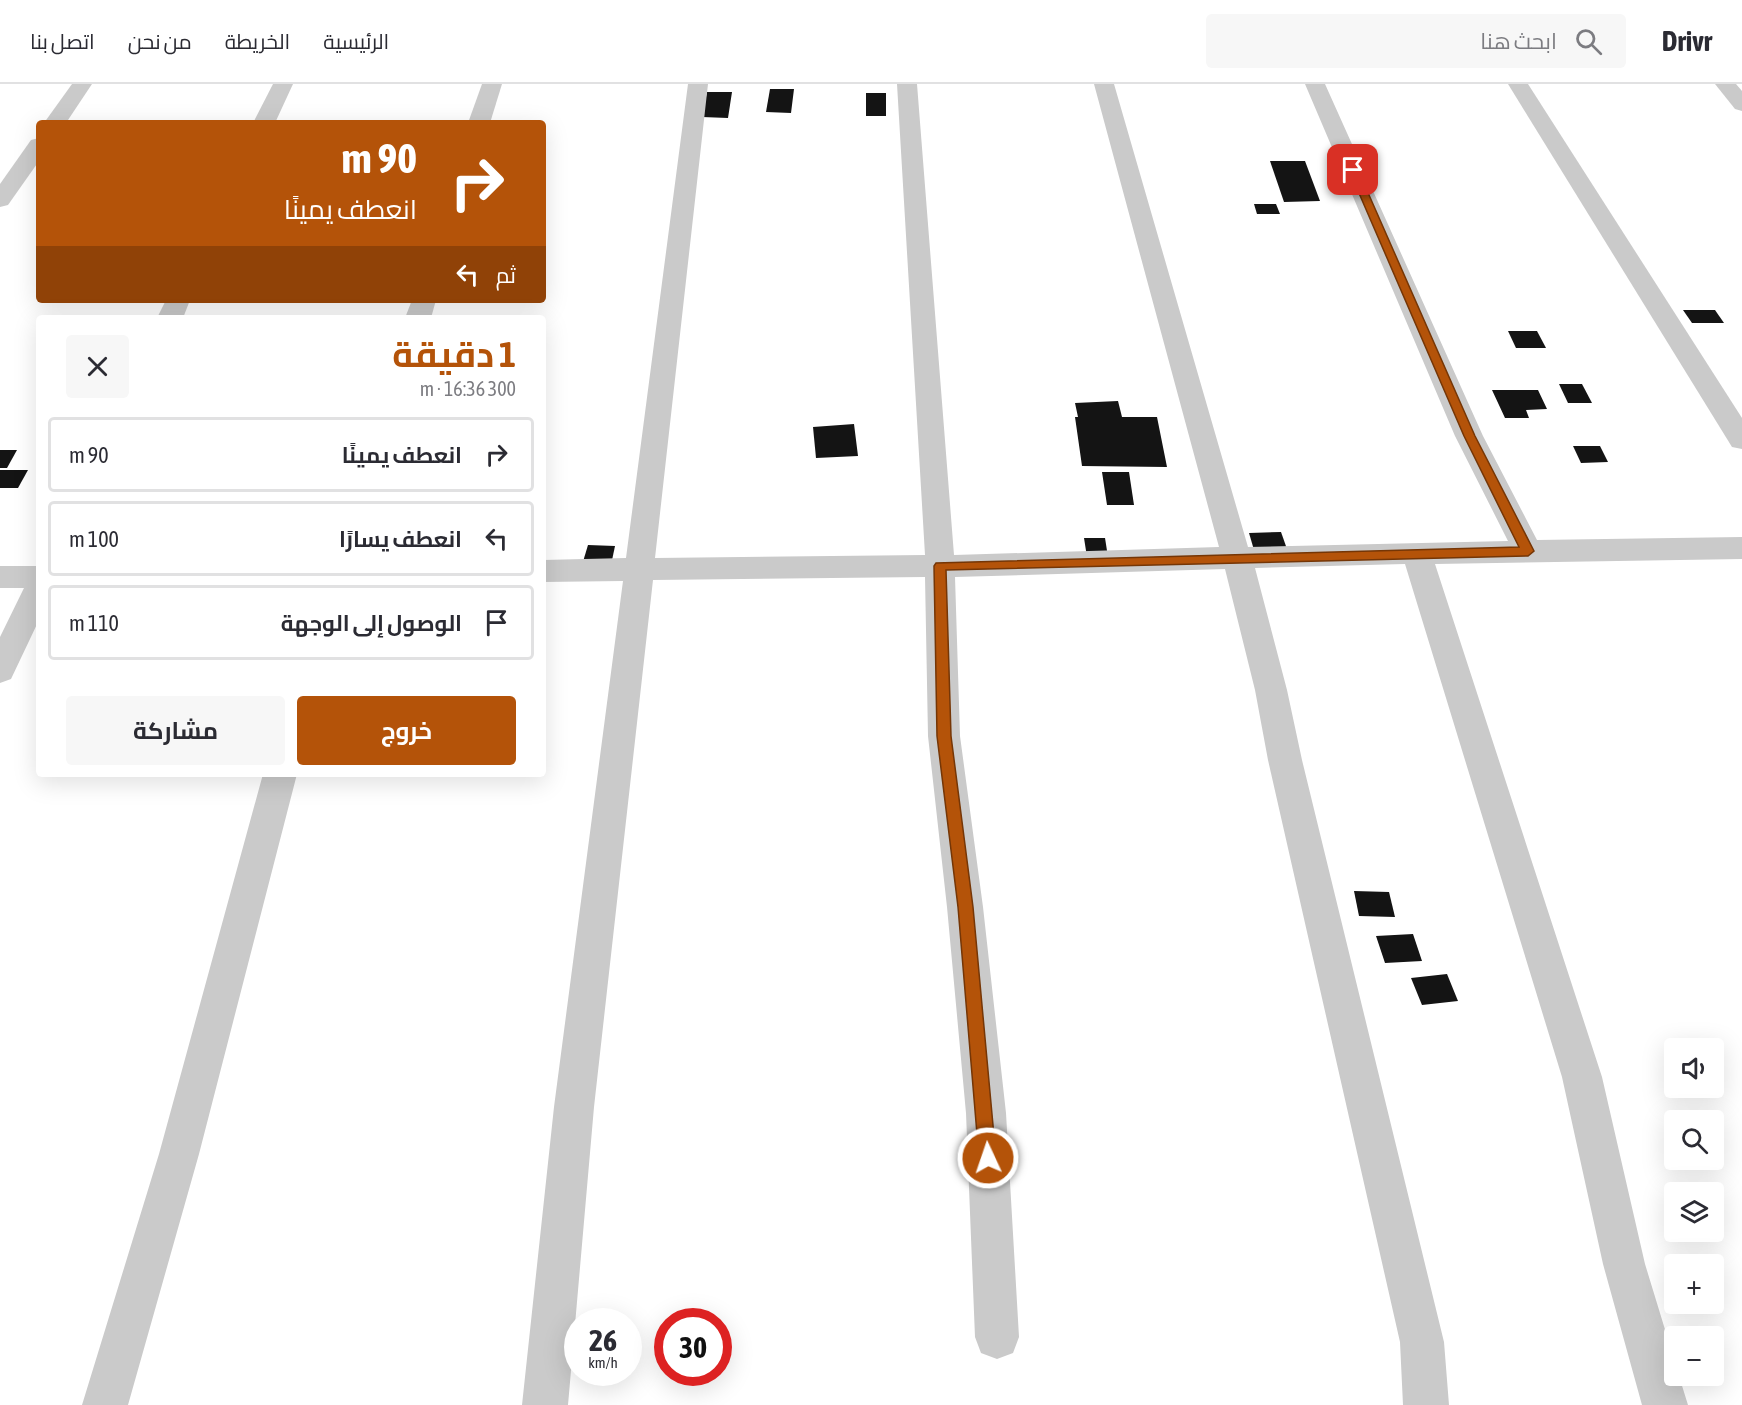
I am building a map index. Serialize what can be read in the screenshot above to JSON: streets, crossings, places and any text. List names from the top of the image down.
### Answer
{
  "page": {
    "header": "Drivr",
    "search": "ابحث هنا",
    "nav": [
      "الرئيسية",
      "الخريطة",
      "من نحن",
      "اتصل بنا"
    ],
    "turn": ["90 m", "انعطف يمينًا"],
    "then": "ثم",
    "heading": ["1 دقيقة", "300 m · 16:36"],
    "list": [
      {
        "name": "انعطف يمينًا",
        "value": "90 m"
      },
      {
        "name": "انعطف يسارًا",
        "value": "100 m"
      },
      {
        "name": "الوصول إلى الوجهة",
        "value": "110 m"
      }
    ],
    "buttons": ["خروج", "مشاركة"],
    "map_buttons": ["+", "−"],
    "speed": "26 km/h",
    "limit": "30"
  }
}
